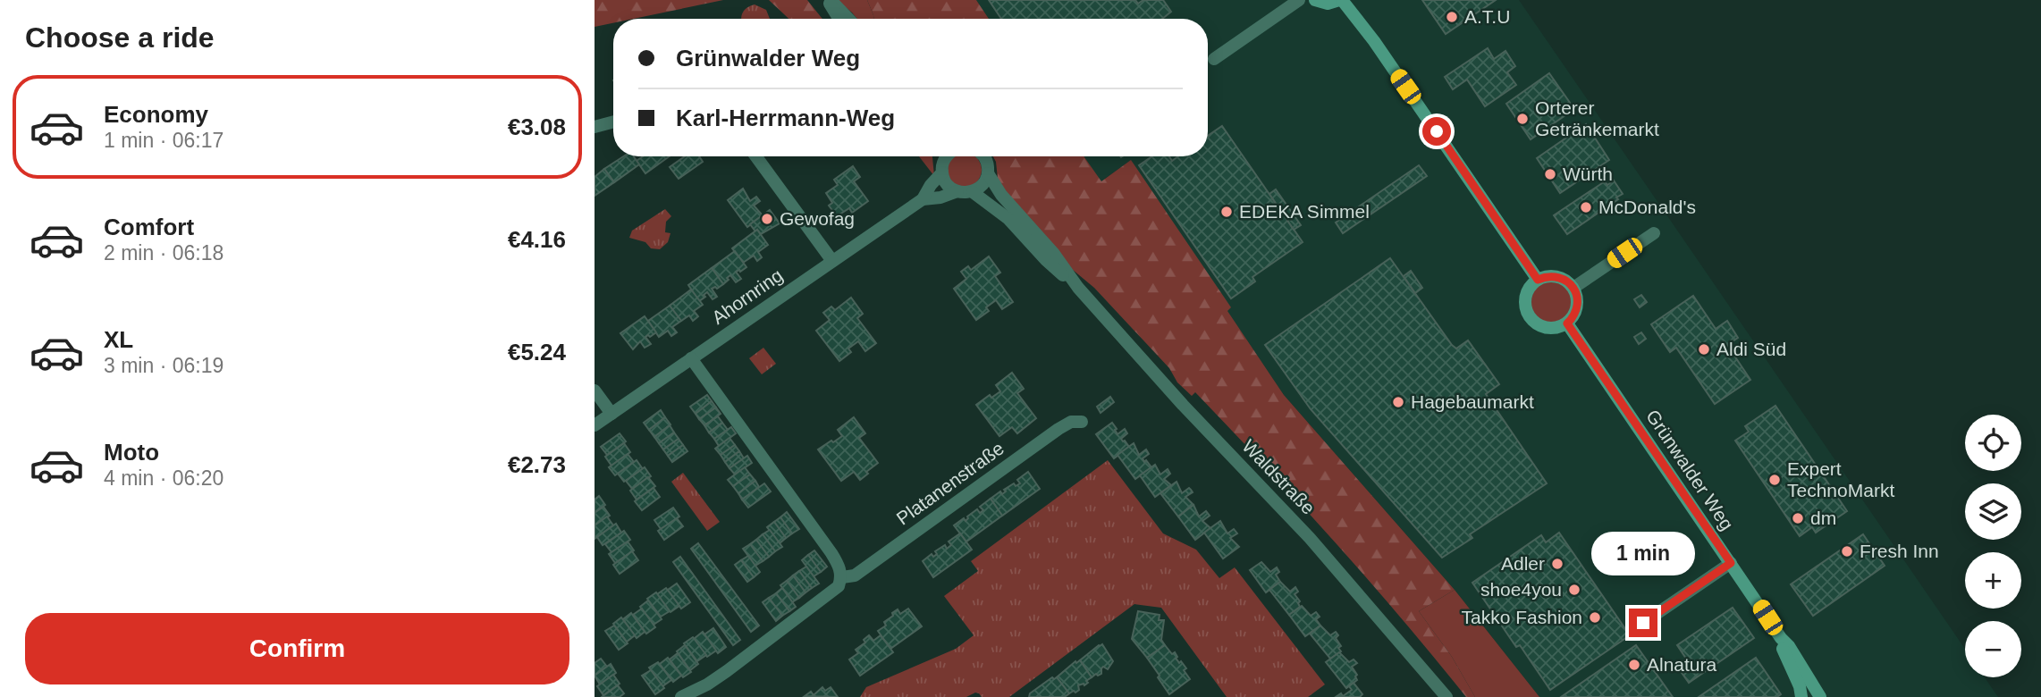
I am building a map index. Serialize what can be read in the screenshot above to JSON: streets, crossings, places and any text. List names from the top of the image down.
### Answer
{
  "streets": {
    "main road": ["Grünwalder Weg"],
    "street": ["Ahornring", "Waldstraße", "Platanenstraße"]
  },
  "places": [
    "A.T.U",
    "Orterer Getränkemarkt",
    "Würth",
    "McDonald's",
    "EDEKA Simmel",
    "Gewofag",
    "Aldi Süd",
    "Hagebaumarkt",
    "Expert TechnoMarkt",
    "dm",
    "Fresh Inn",
    "Adler",
    "shoe4you",
    "Takko Fashion",
    "Alnatura"
  ],
  "page": {
    "heading": "Choose a ride",
    "banner": ["Grünwalder Weg", "Karl-Herrmann-Weg"],
    "list": [
      {
        "name": "Economy",
        "note": "1 min · 06:17",
        "value": "€3.08"
      },
      {
        "name": "Comfort",
        "note": "2 min · 06:18",
        "value": "€4.16"
      },
      {
        "name": "XL",
        "note": "3 min · 06:19",
        "value": "€5.24"
      },
      {
        "name": "Moto",
        "note": "4 min · 06:20",
        "value": "€2.73"
      }
    ],
    "map_buttons": ["+", "−"],
    "bubble": "1 min",
    "buttons": "Confirm"
  }
}
